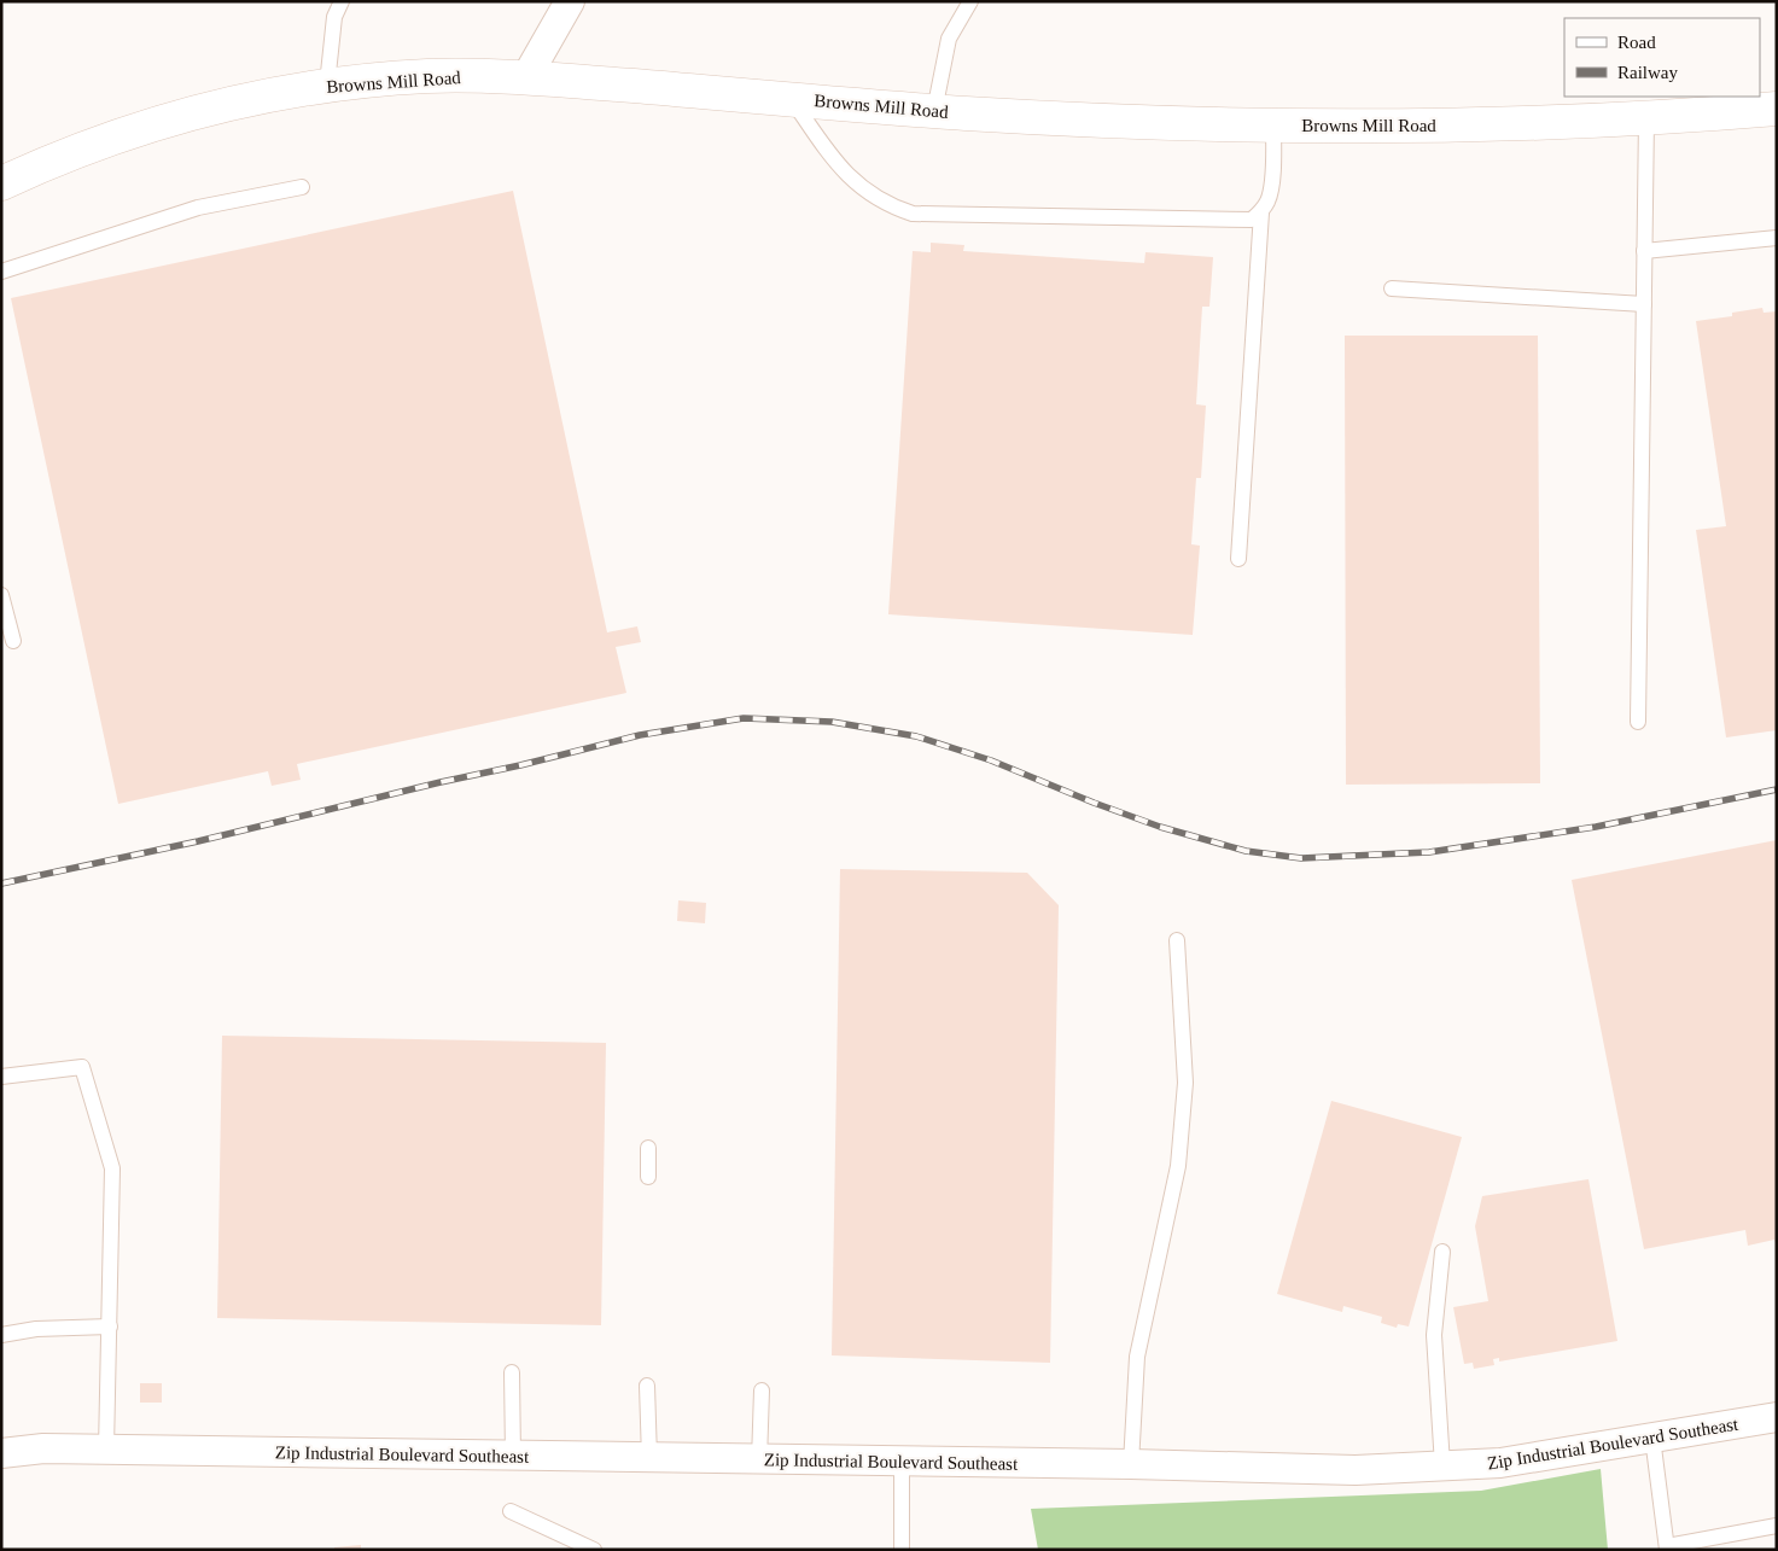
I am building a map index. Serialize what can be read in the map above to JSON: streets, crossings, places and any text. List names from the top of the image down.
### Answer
{
  "streets": {
    "street": ["Browns Mill Road", "Zip Industrial Boulevard Southeast"]
  },
  "legend": ["Road", "Railway"]
}
